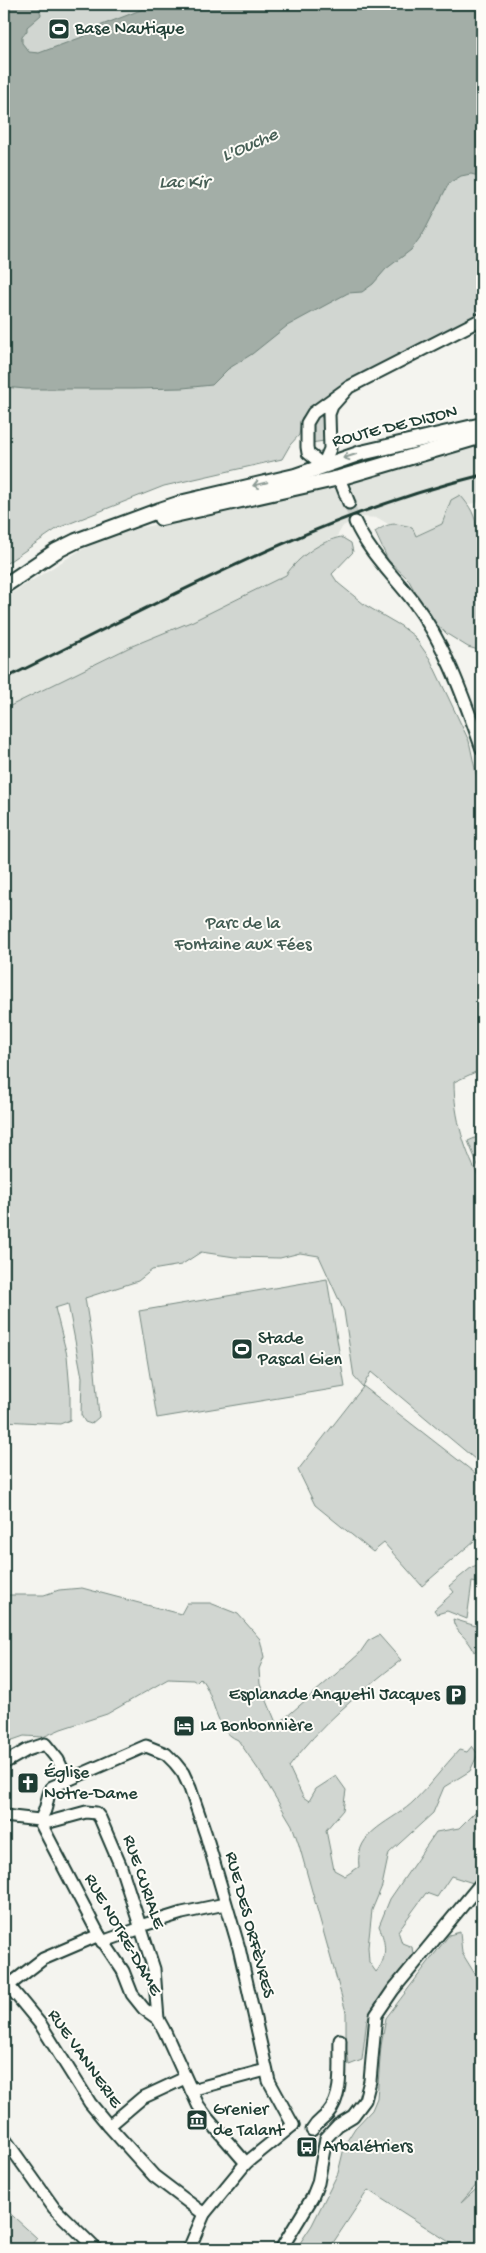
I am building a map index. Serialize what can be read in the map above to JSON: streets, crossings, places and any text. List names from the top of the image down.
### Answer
{
  "streets": {
    "main road": ["ROUTE DE DIJON"],
    "street": [
      "RUE CURIALE",
      "RUE DES ORFÈVRES",
      "RUE NOTRE-DAME",
      "RUE VANNERIE"
    ]
  },
  "crossings": [
    ["RUE CURIALE", "RUE NOTRE-DAME"]
  ],
  "water": ["L'Ouche", "Lac Kir"],
  "parks": ["Parc de la Fontaine aux Fées"],
  "places": {
    "sports": ["Base Nautique", "Stade Pascal Gien"],
    "parking": ["Esplanade Anquetil Jacques"],
    "hotel": ["La Bonbonnière"],
    "church": ["Église Notre-Dame"],
    "museum": ["Grenier de Talant"],
    "bus stop": ["Arbalétriers"]
  }
}
